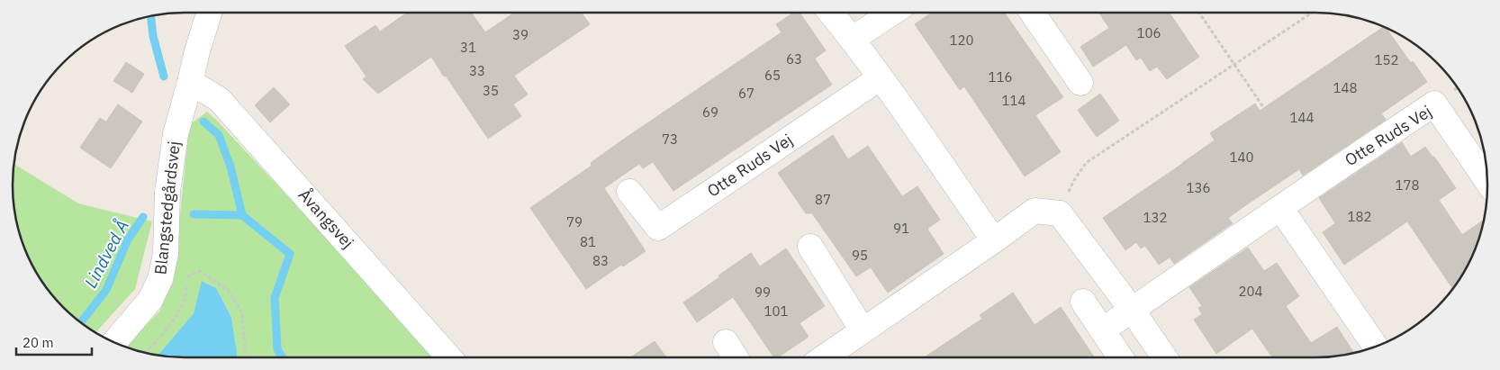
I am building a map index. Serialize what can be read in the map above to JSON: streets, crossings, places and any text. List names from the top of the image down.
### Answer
{
  "streets": {
    "street": ["Otte Ruds Vej", "Blangstedgårdsvej", "Åvangsvej"]
  },
  "crossings": [
    ["Blangstedgårdsvej", "Åvangsvej"]
  ],
  "water": ["Lindved Å"],
  "house_numbers": [
    "106",
    "39",
    "120",
    "31",
    "63",
    "152",
    "33",
    "65",
    "116",
    "148",
    "35",
    "67",
    "114",
    "69",
    "144",
    "73",
    "140",
    "178",
    "136",
    "87",
    "182",
    "132",
    "79",
    "91",
    "81",
    "95",
    "83",
    "204",
    "99",
    "101"
  ],
  "scale_bar": "20 m"
}
